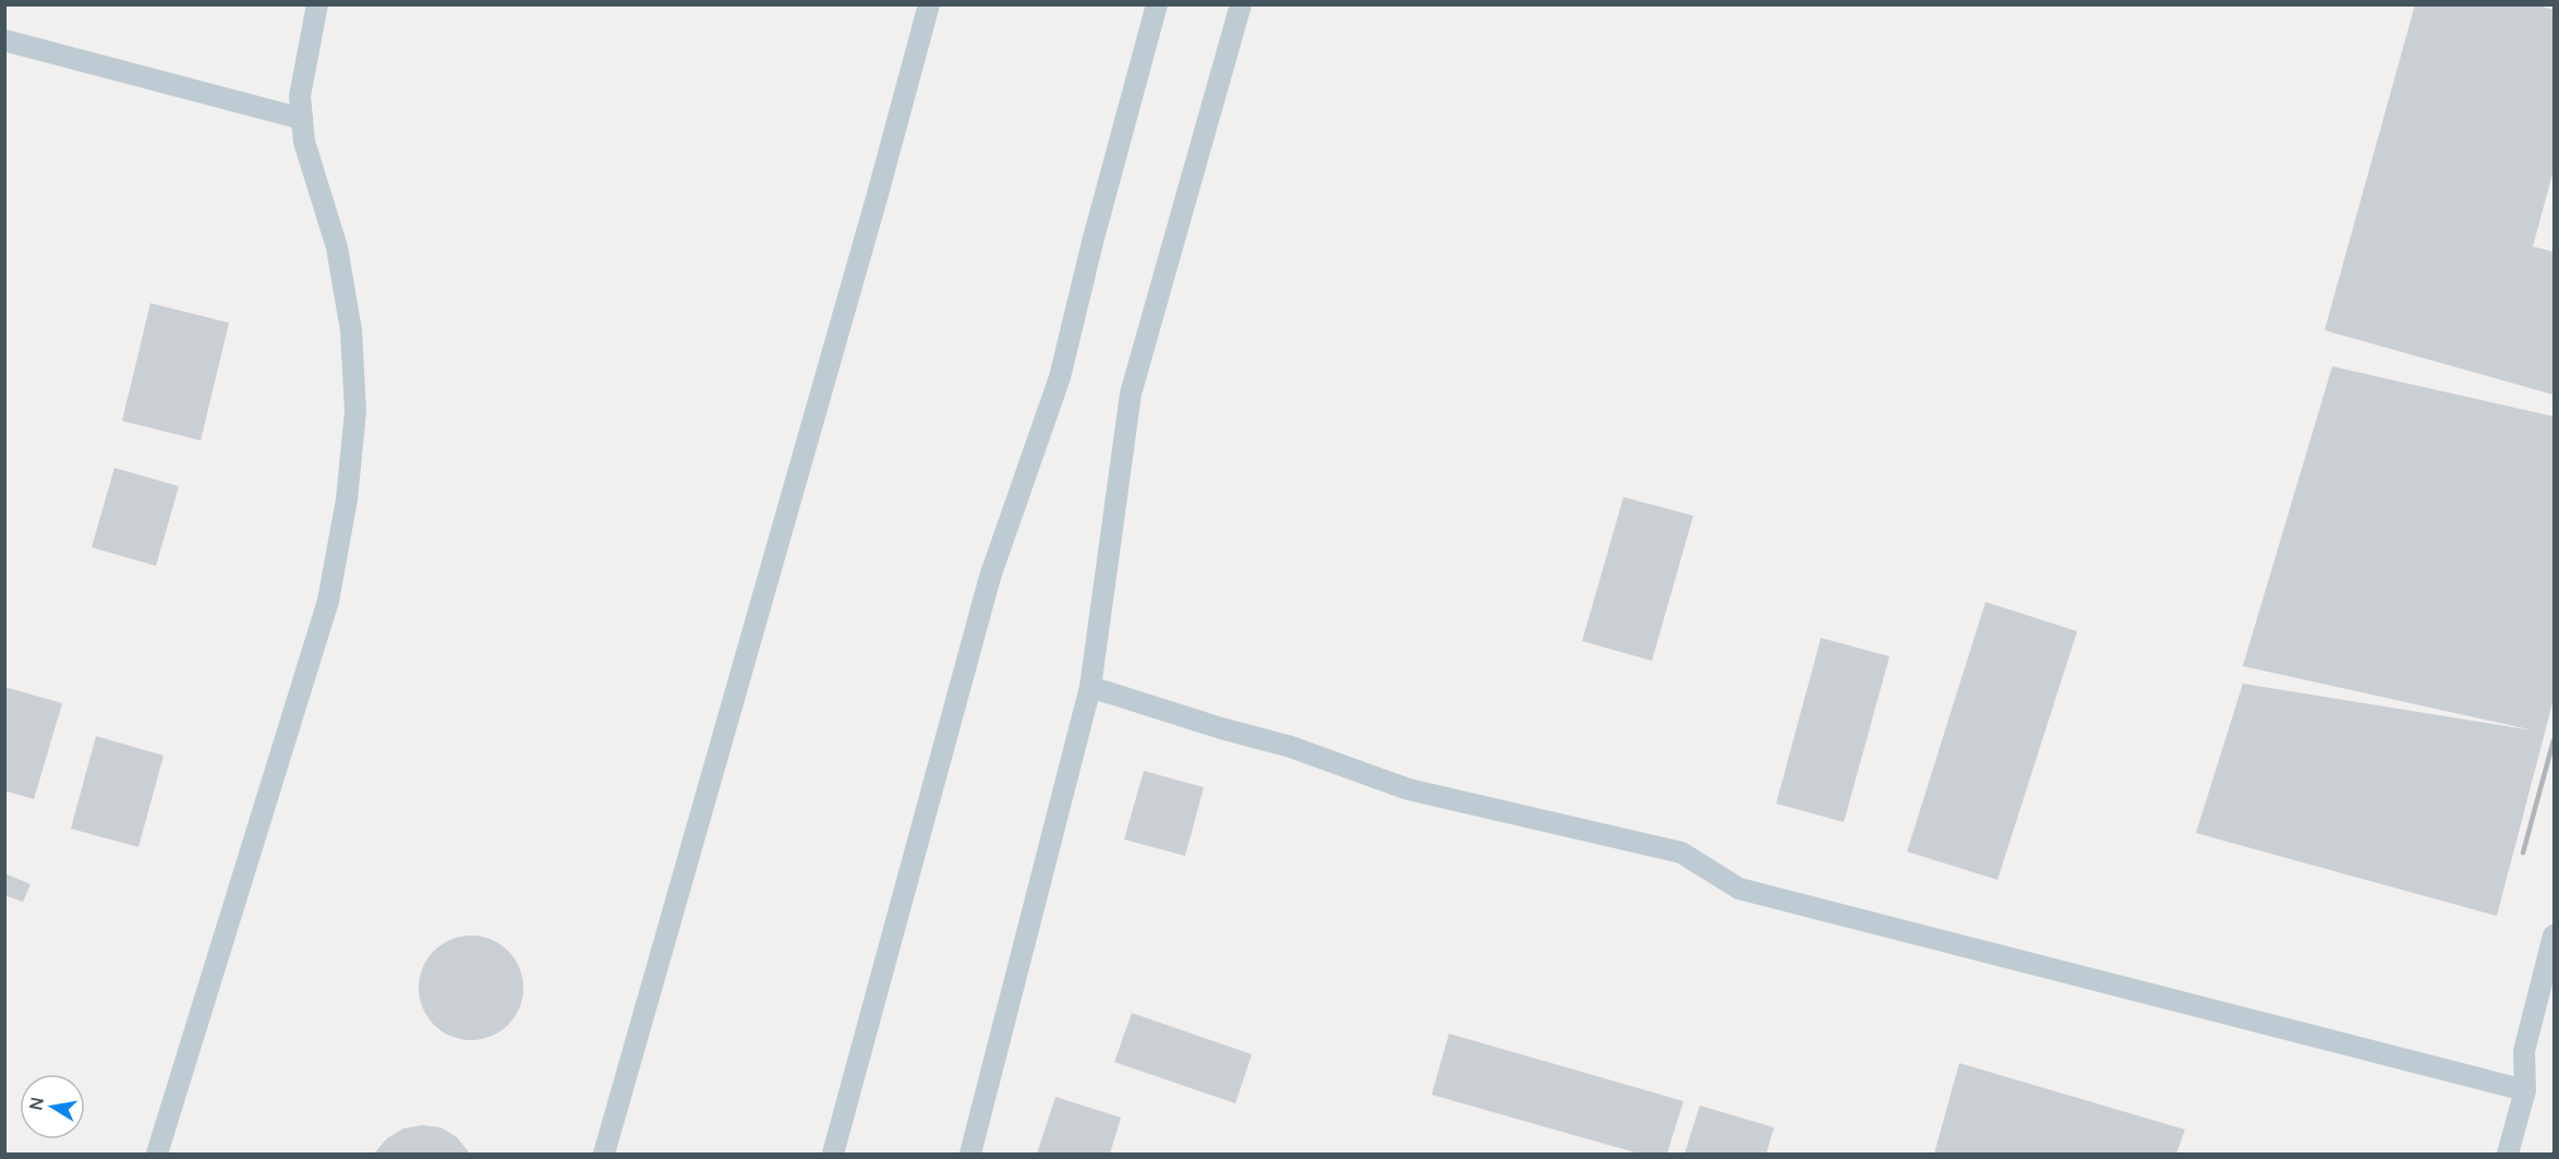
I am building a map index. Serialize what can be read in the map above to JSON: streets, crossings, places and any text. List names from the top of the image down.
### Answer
{
  "north": "left"
}
